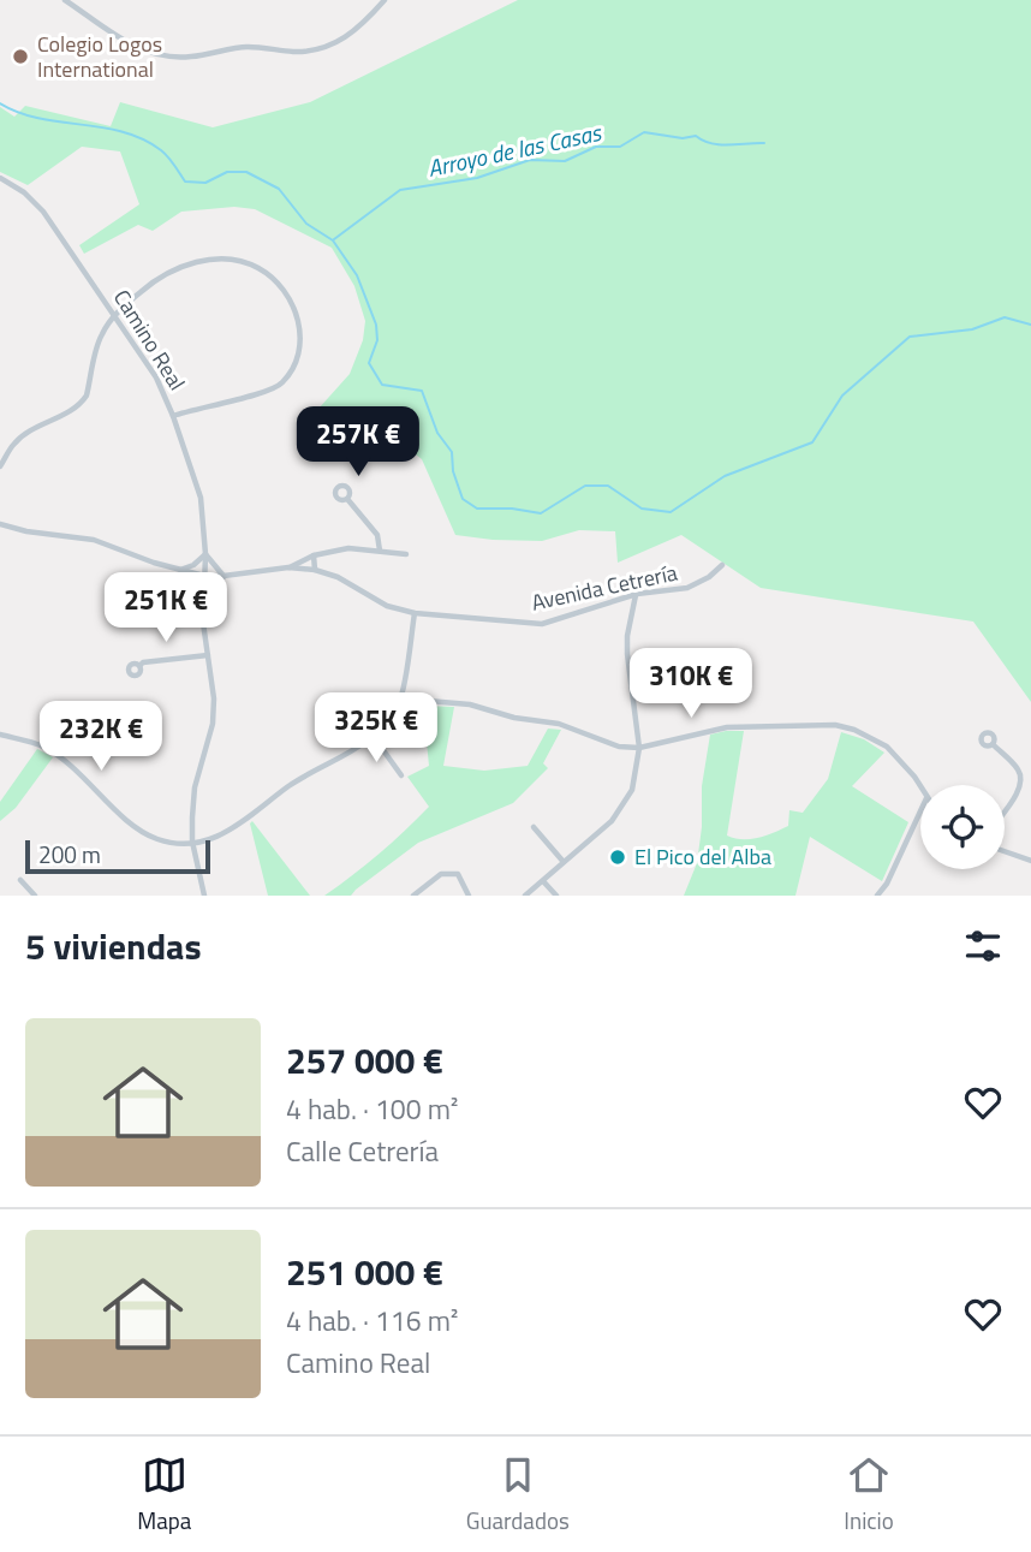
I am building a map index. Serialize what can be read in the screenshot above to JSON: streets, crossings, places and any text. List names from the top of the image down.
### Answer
{
  "streets": {
    "street": ["Camino Real", "Avenida Cetrería"]
  },
  "crossings": [
    ["Camino Real", "Avenida Cetrería"]
  ],
  "water": ["Arroyo de las Casas"],
  "places": ["Colegio Logos International", "El Pico del Alba"],
  "scale_bar": "200 m",
  "page": {
    "price": [
      "257K €",
      "251K €",
      "310K €",
      "325K €",
      "232K €"
    ],
    "scale": "200 m",
    "heading": "5 viviendas",
    "list": [
      {
        "name": "257 000 €",
        "note": "4 hab. · 100 m² · Calle Cetrería"
      },
      {
        "name": "251 000 €",
        "note": "4 hab. · 116 m² · Camino Real"
      }
    ],
    "tabs": ["Mapa", "Guardados", "Inicio"]
  }
}
